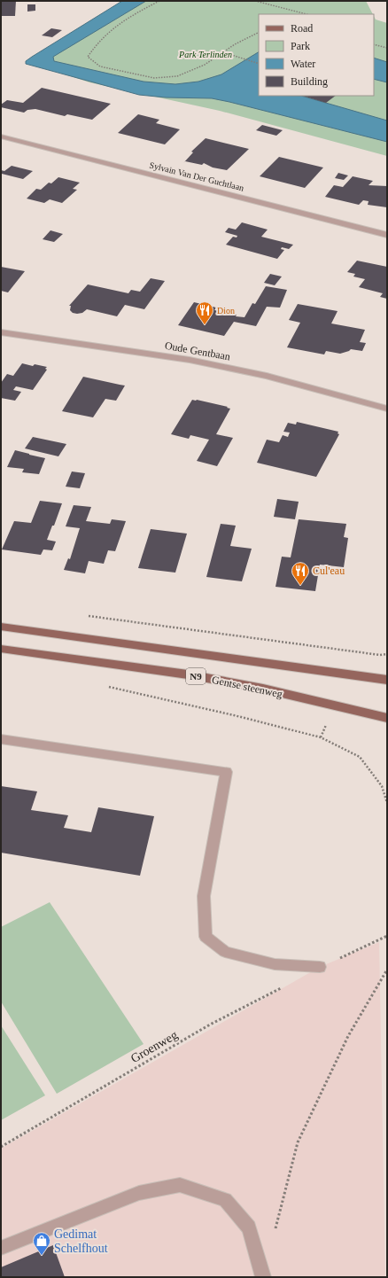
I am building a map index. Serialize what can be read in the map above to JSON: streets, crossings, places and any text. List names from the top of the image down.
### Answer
{
  "streets": {
    "main road": ["N9", "Gentse steenweg"],
    "street": ["Sylvain Van Der Guchtlaan", "Oude Gentbaan"],
    "path": ["Groenweg"]
  },
  "parks": ["Park Terlinden"],
  "places": {
    "restaurant": ["Dion", "Cul'eau"],
    "shop": ["Gedimat Schelfhout"]
  },
  "legend": [
    "Road",
    "Park",
    "Water",
    "Building"
  ]
}
